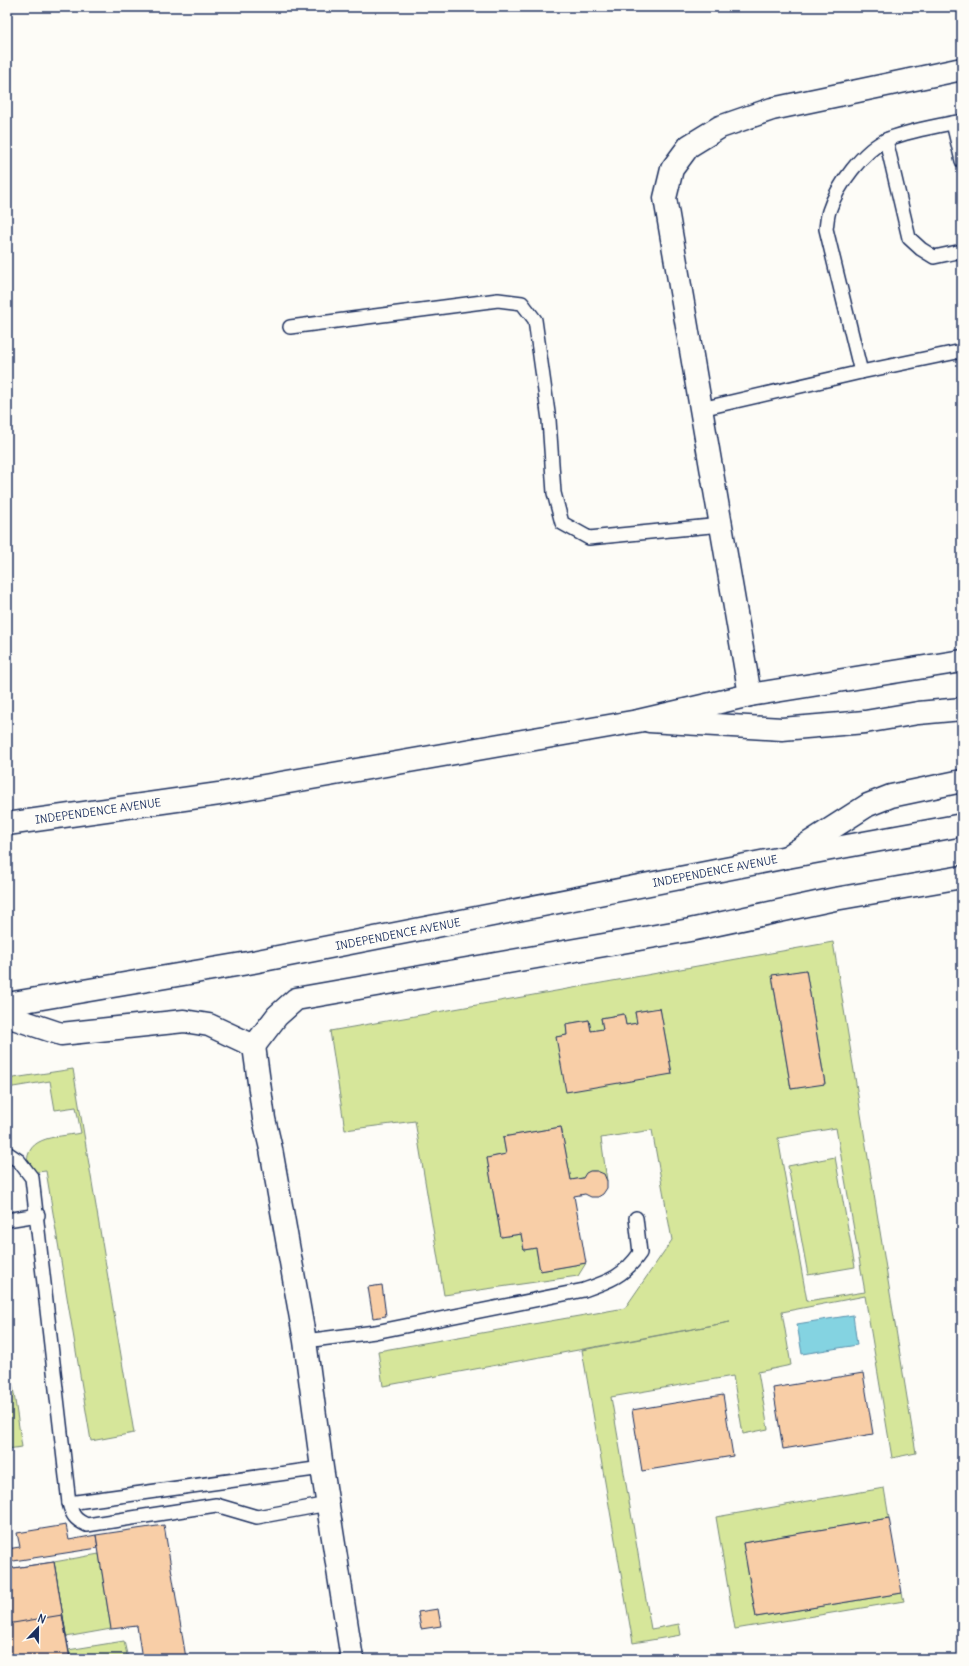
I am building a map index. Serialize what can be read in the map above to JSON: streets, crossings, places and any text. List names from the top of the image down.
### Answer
{
  "streets": {
    "main road": ["INDEPENDENCE AVENUE"]
  },
  "north": "top"
}
